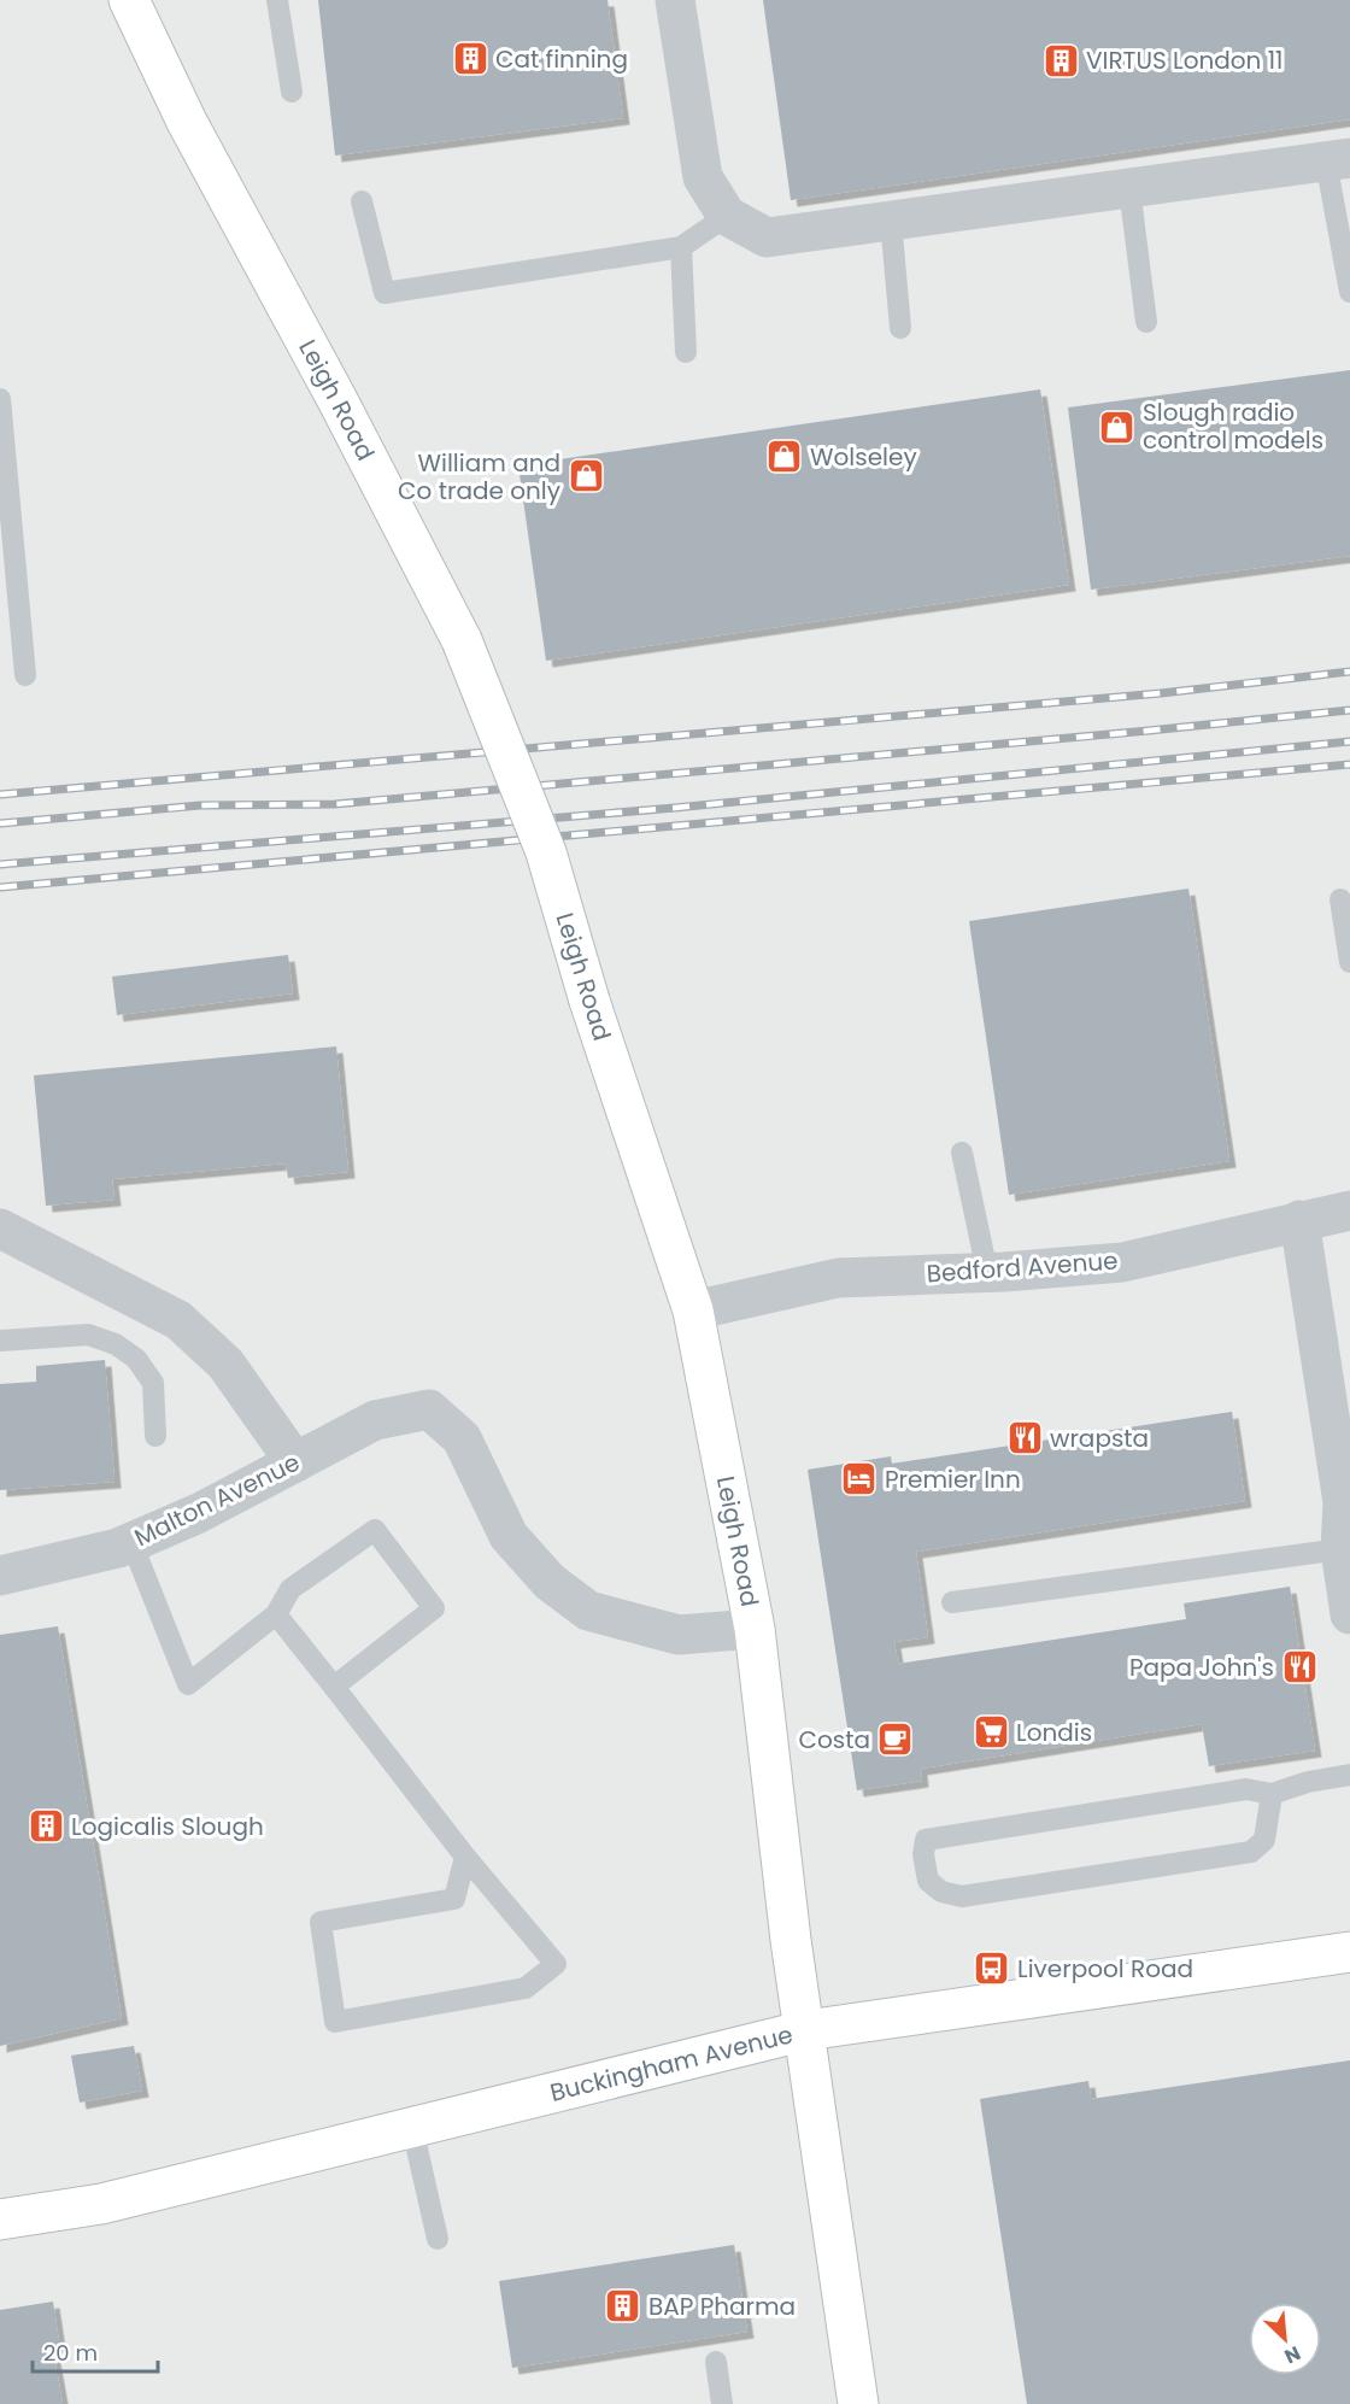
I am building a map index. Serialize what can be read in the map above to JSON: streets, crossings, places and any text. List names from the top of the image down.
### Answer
{
  "streets": {
    "street": [
      "Leigh Road",
      "Bedford Avenue",
      "Malton Avenue",
      "Buckingham Avenue"
    ]
  },
  "crossings": [
    ["Leigh Road", "Bedford Avenue"],
    ["Leigh Road", "Malton Avenue"],
    ["Leigh Road", "Buckingham Avenue"]
  ],
  "places": {
    "building": [
      "Cat finning",
      "VIRTUS London 11",
      "Logicalis Slough",
      "BAP Pharma"
    ],
    "shop": ["Slough radio control models", "Wolseley", "William and Co trade only"],
    "restaurant": ["wrapsta", "Papa John's"],
    "hotel": ["Premier Inn"],
    "supermarket": ["Londis"],
    "cafe": ["Costa"],
    "bus stop": ["Liverpool Road"]
  },
  "scale_bar": "20 m",
  "north": "bottom right"
}
